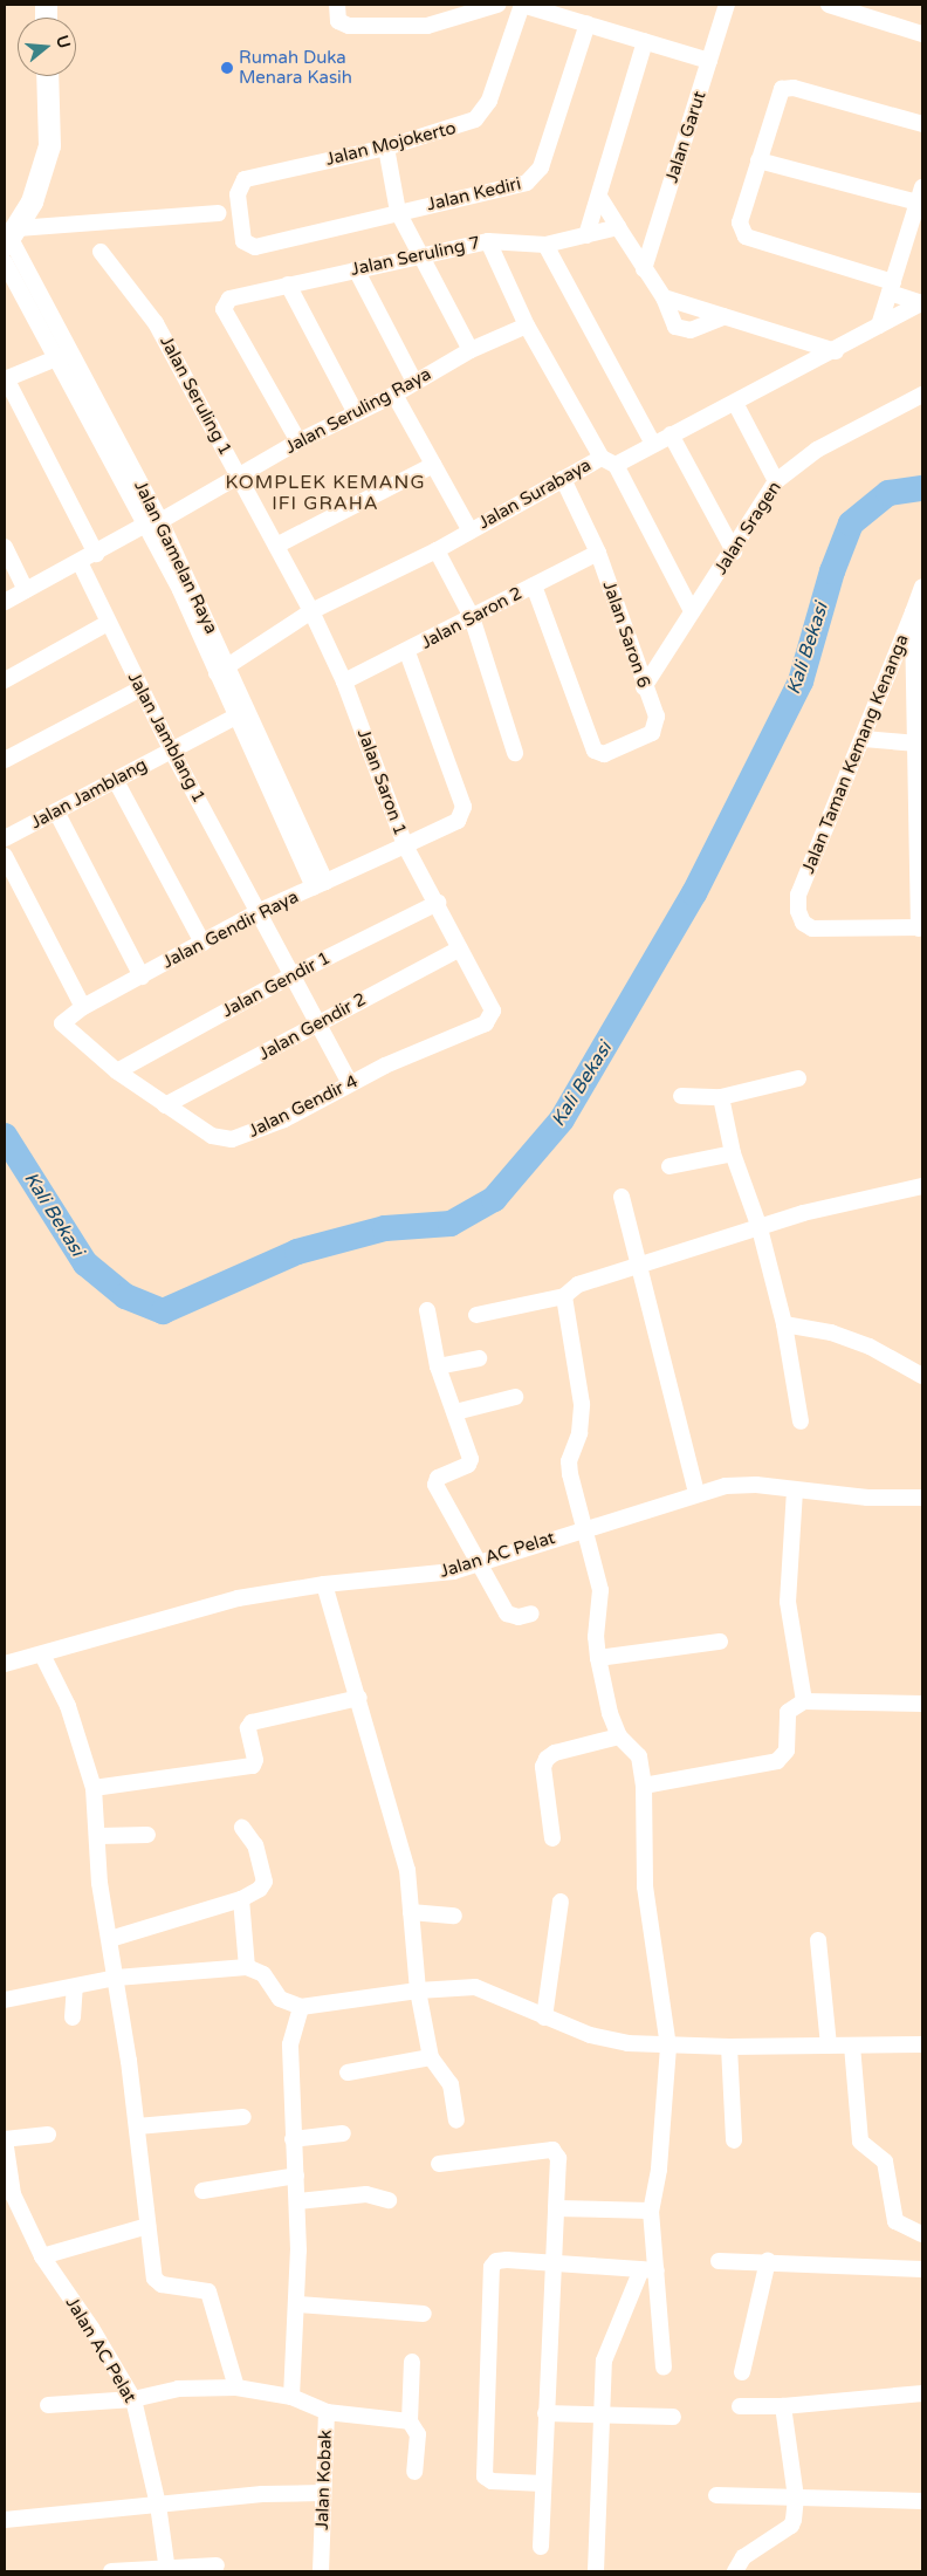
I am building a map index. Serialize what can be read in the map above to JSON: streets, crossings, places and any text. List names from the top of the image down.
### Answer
{
  "streets": {
    "street": [
      "Jalan Garut",
      "Jalan Mojokerto",
      "Jalan Kediri",
      "Jalan Seruling 7",
      "Jalan Seruling 1",
      "Jalan Seruling Raya",
      "Jalan Surabaya",
      "Jalan Sragen",
      "Jalan Gamelan Raya",
      "Jalan Saron 2",
      "Jalan Saron 6",
      "Jalan Jamblang 1",
      "Jalan Taman Kemang Kenanga",
      "Jalan Saron 1",
      "Jalan Jamblang",
      "Jalan Gendir Raya",
      "Jalan Gendir 1",
      "Jalan Gendir 2",
      "Jalan Gendir 4",
      "Jalan AC Pelat",
      "Jalan Kobak"
    ]
  },
  "crossings": [
    ["Jalan Mojokerto", "Jalan Kediri"],
    ["Jalan Seruling 7", "Jalan Seruling Raya"],
    ["Jalan Seruling 1", "Jalan Seruling Raya"],
    ["Jalan Seruling 1", "Jalan Surabaya"],
    ["Jalan Seruling 1", "Jalan Saron 1"],
    ["Jalan Seruling Raya", "Jalan Gamelan Raya"],
    ["Jalan Seruling Raya", "Jalan Jamblang 1"],
    ["Jalan Surabaya", "Jalan Gamelan Raya"],
    ["Jalan Surabaya", "Jalan Saron 6"],
    ["Jalan Surabaya", "Jalan Saron 1"],
    ["Jalan Sragen", "Jalan Saron 6"],
    ["Jalan Gamelan Raya", "Jalan Jamblang"],
    ["Jalan Gamelan Raya", "Jalan Gendir Raya"],
    ["Jalan Saron 2", "Jalan Saron 6"],
    ["Jalan Saron 2", "Jalan Saron 1"],
    ["Jalan Saron 2", "Jalan Gendir Raya"],
    ["Jalan Jamblang 1", "Jalan Jamblang"],
    ["Jalan Jamblang 1", "Jalan Gendir Raya"],
    ["Jalan Jamblang 1", "Jalan Gendir 1"],
    ["Jalan Jamblang 1", "Jalan Gendir 2"],
    ["Jalan Jamblang 1", "Jalan Gendir 4"],
    ["Jalan Saron 1", "Jalan Gendir Raya"],
    ["Jalan Saron 1", "Jalan Gendir 1"],
    ["Jalan Saron 1", "Jalan Gendir 2"],
    ["Jalan Saron 1", "Jalan Gendir 4"],
    ["Jalan Gendir Raya", "Jalan Gendir 4"],
    ["Jalan Gendir 1", "Jalan Gendir 4"],
    ["Jalan Gendir 2", "Jalan Gendir 4"],
    ["Jalan AC Pelat", "Jalan Kobak"]
  ],
  "districts": ["KOMPLEK KEMANG IFI GRAHA"],
  "water": ["Kali Bekasi"],
  "places": ["Rumah Duka Menara Kasih"],
  "north": "right"
}
